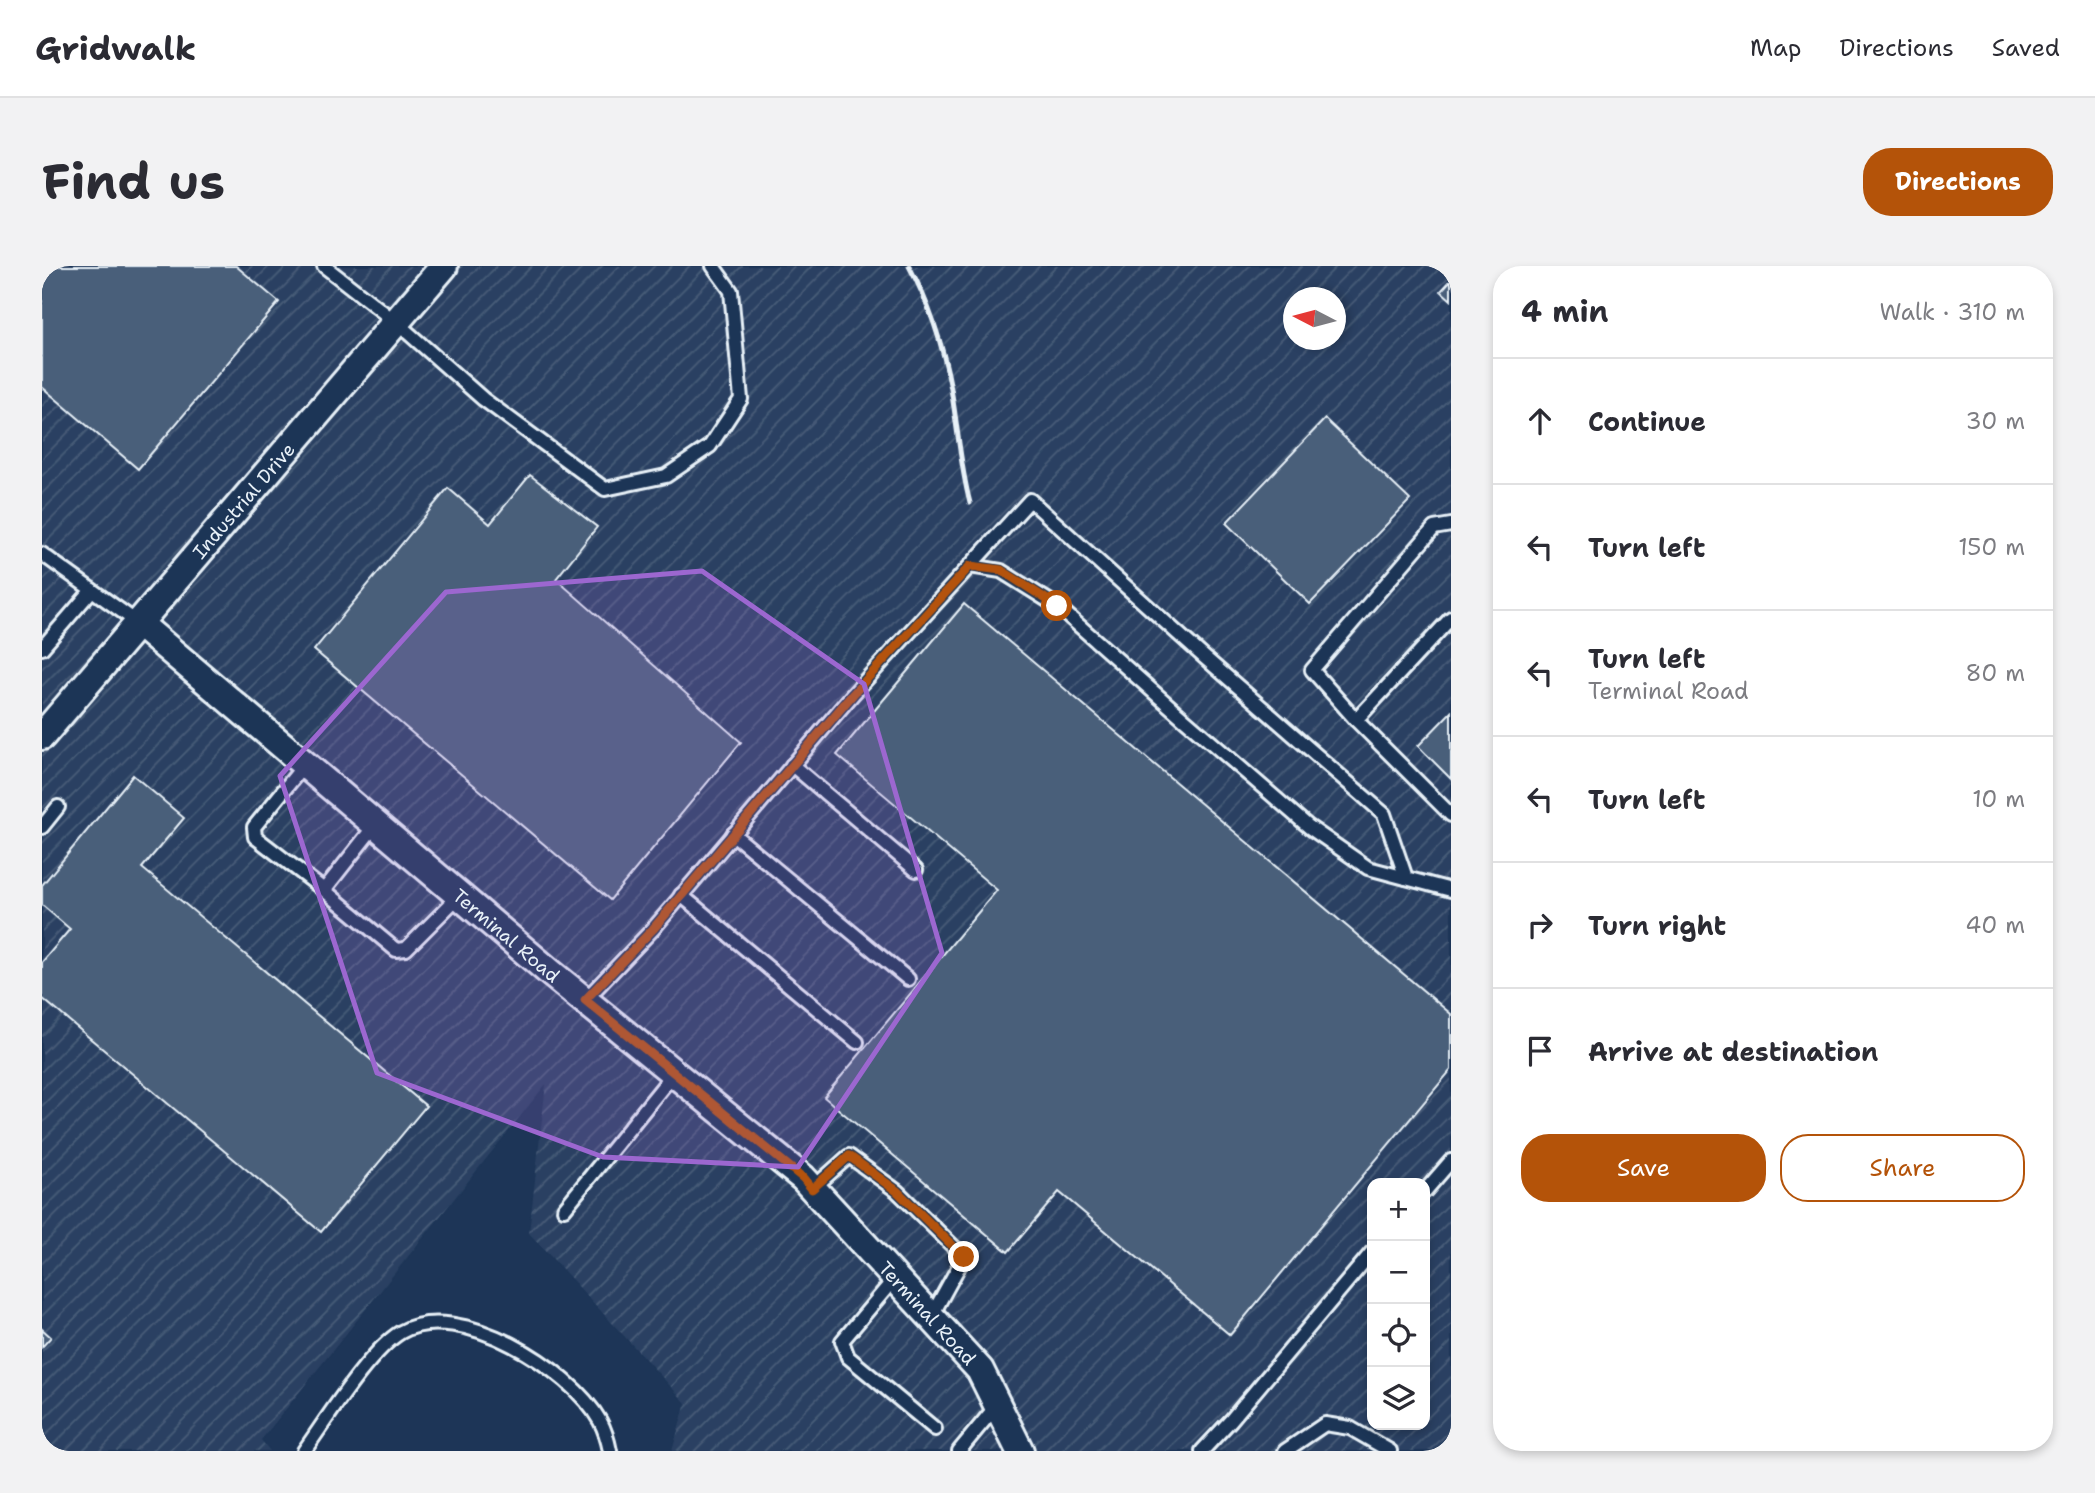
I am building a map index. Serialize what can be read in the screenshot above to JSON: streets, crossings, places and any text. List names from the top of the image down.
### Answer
{
  "streets": {
    "street": ["Industrial Drive", "Terminal Road"]
  },
  "crossings": [
    ["Industrial Drive", "Terminal Road"]
  ],
  "north": "left",
  "page": {
    "header": "Gridwalk",
    "nav": ["Map", "Directions", "Saved"],
    "buttons": [
      "Directions",
      ["Save", "Share"]
    ],
    "title": "Find us",
    "heading": ["4 min", "Walk · 310 m"],
    "list": [
      ["Continue", "30 m"],
      ["Turn left", "150 m"],
      ["Turn left", "Terminal Road", "80 m"],
      ["Turn left", "10 m"],
      ["Turn right", "40 m"],
      "Arrive at destination"
    ],
    "map_buttons": ["+", "−"]
  }
}
